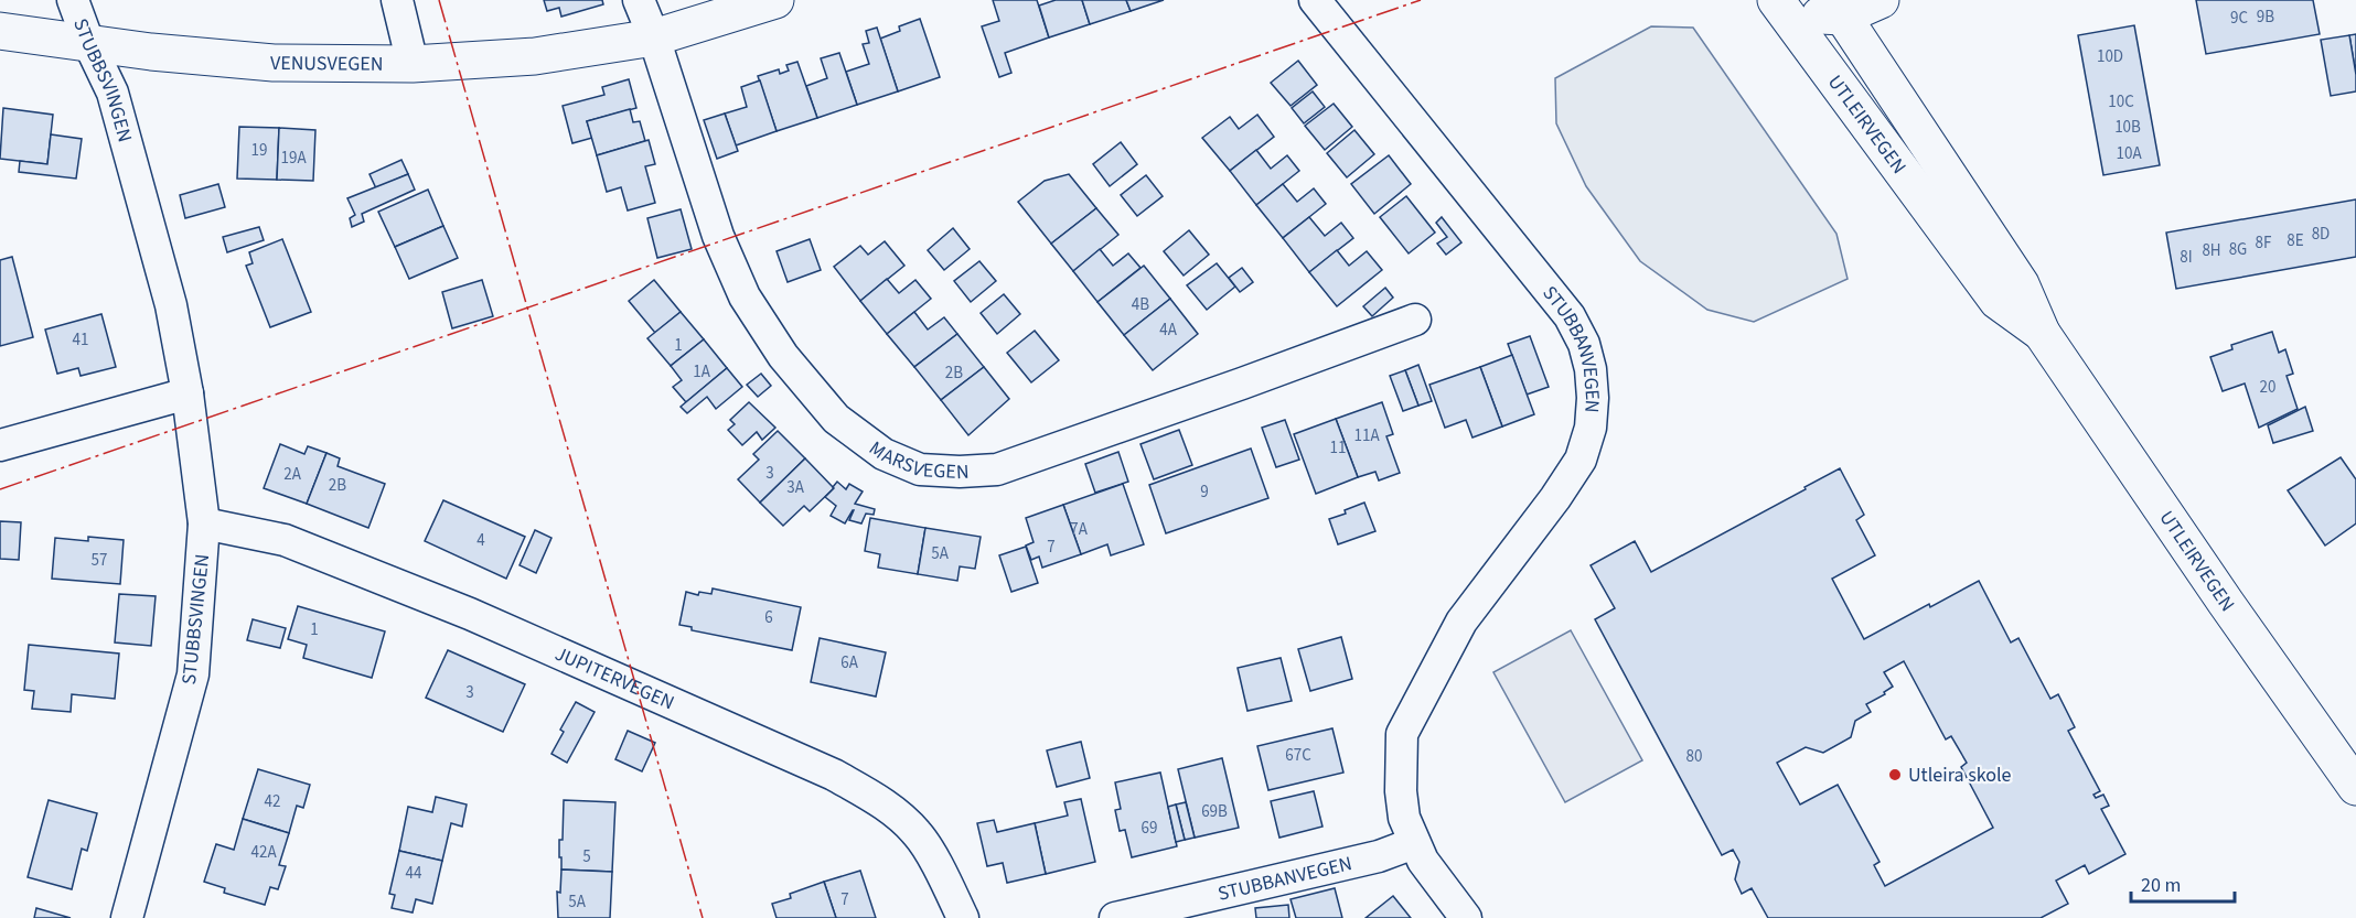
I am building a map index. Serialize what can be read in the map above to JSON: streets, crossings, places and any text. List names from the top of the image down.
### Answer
{
  "streets": {
    "main road": ["VENUSVEGEN", "UTLEIRVEGEN"],
    "street": [
      "STUBBSVINGEN",
      "STUBBANVEGEN",
      "MARSVEGEN",
      "JUPITERVEGEN"
    ]
  },
  "crossings": [
    ["VENUSVEGEN", "STUBBSVINGEN"],
    ["VENUSVEGEN", "MARSVEGEN"],
    ["STUBBSVINGEN", "JUPITERVEGEN"]
  ],
  "places": ["Utleira skole"],
  "house_numbers": [
    "9B",
    "9C",
    "10D",
    "10C",
    "10B",
    "19",
    "10A",
    "19A",
    "8D",
    "8E",
    "8F",
    "8G",
    "8H",
    "8I",
    "4B",
    "4A",
    "41",
    "1",
    "1A",
    "2B",
    "20",
    "11A",
    "11",
    "3",
    "2A",
    "2B",
    "3A",
    "9",
    "7A",
    "4",
    "7",
    "5A",
    "57",
    "6",
    "1",
    "6A",
    "3",
    "67C",
    "80",
    "42",
    "69B",
    "69",
    "42A",
    "5",
    "44",
    "7",
    "5A"
  ],
  "scale_bar": "20 m"
}
